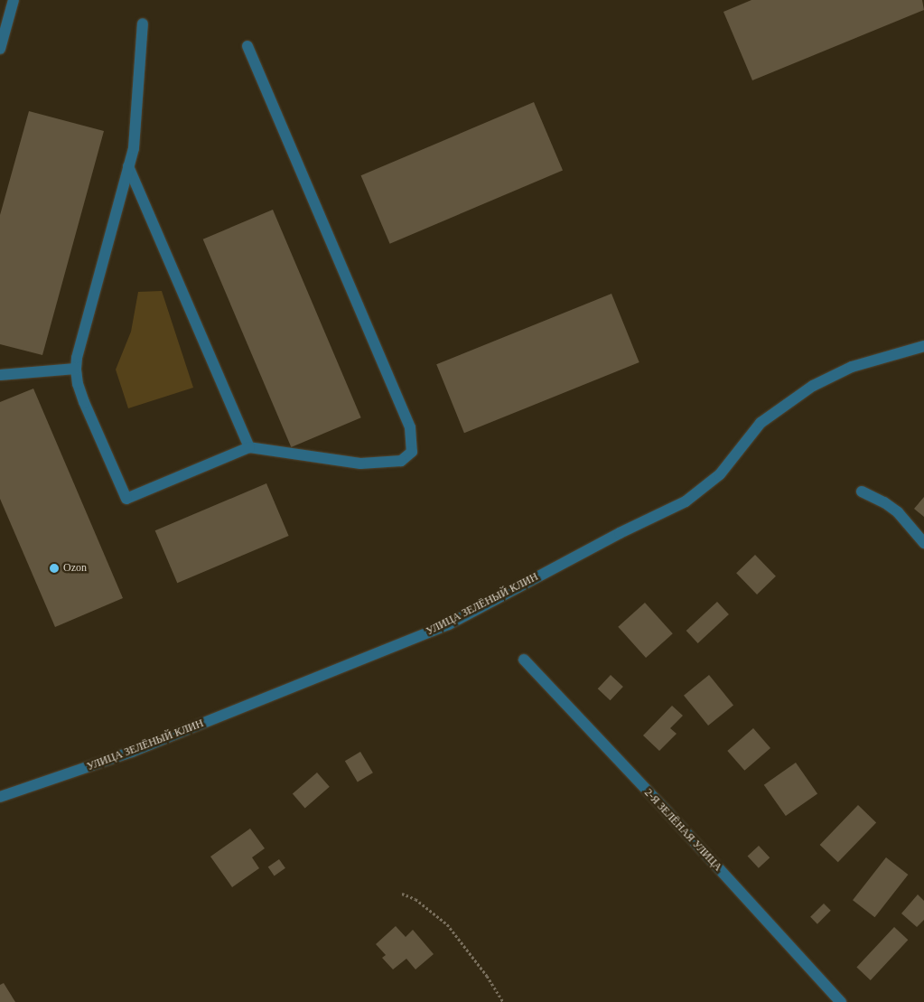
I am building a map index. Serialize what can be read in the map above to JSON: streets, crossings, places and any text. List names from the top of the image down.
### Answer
{
  "streets": {
    "street": ["УЛИЦА ЗЕЛЁНЫЙ КЛИН", "2-Я ЗЕЛЁНАЯ УЛИЦА"]
  },
  "places": ["Ozon"]
}
